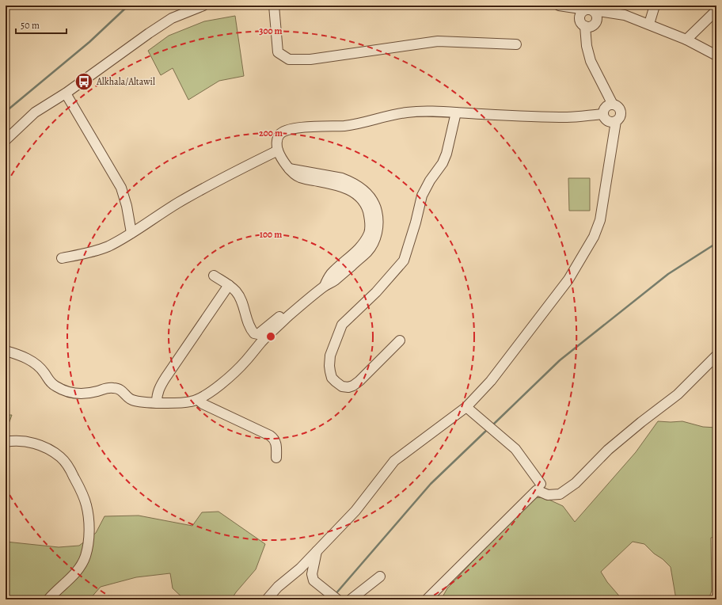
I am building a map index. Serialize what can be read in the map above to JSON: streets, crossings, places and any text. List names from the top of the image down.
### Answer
{
  "places": {
    "bus stop": ["Alkhala/Altawil"]
  },
  "scale_bar": "50 m",
  "rings": ["300 m", "200 m", "100 m"]
}
